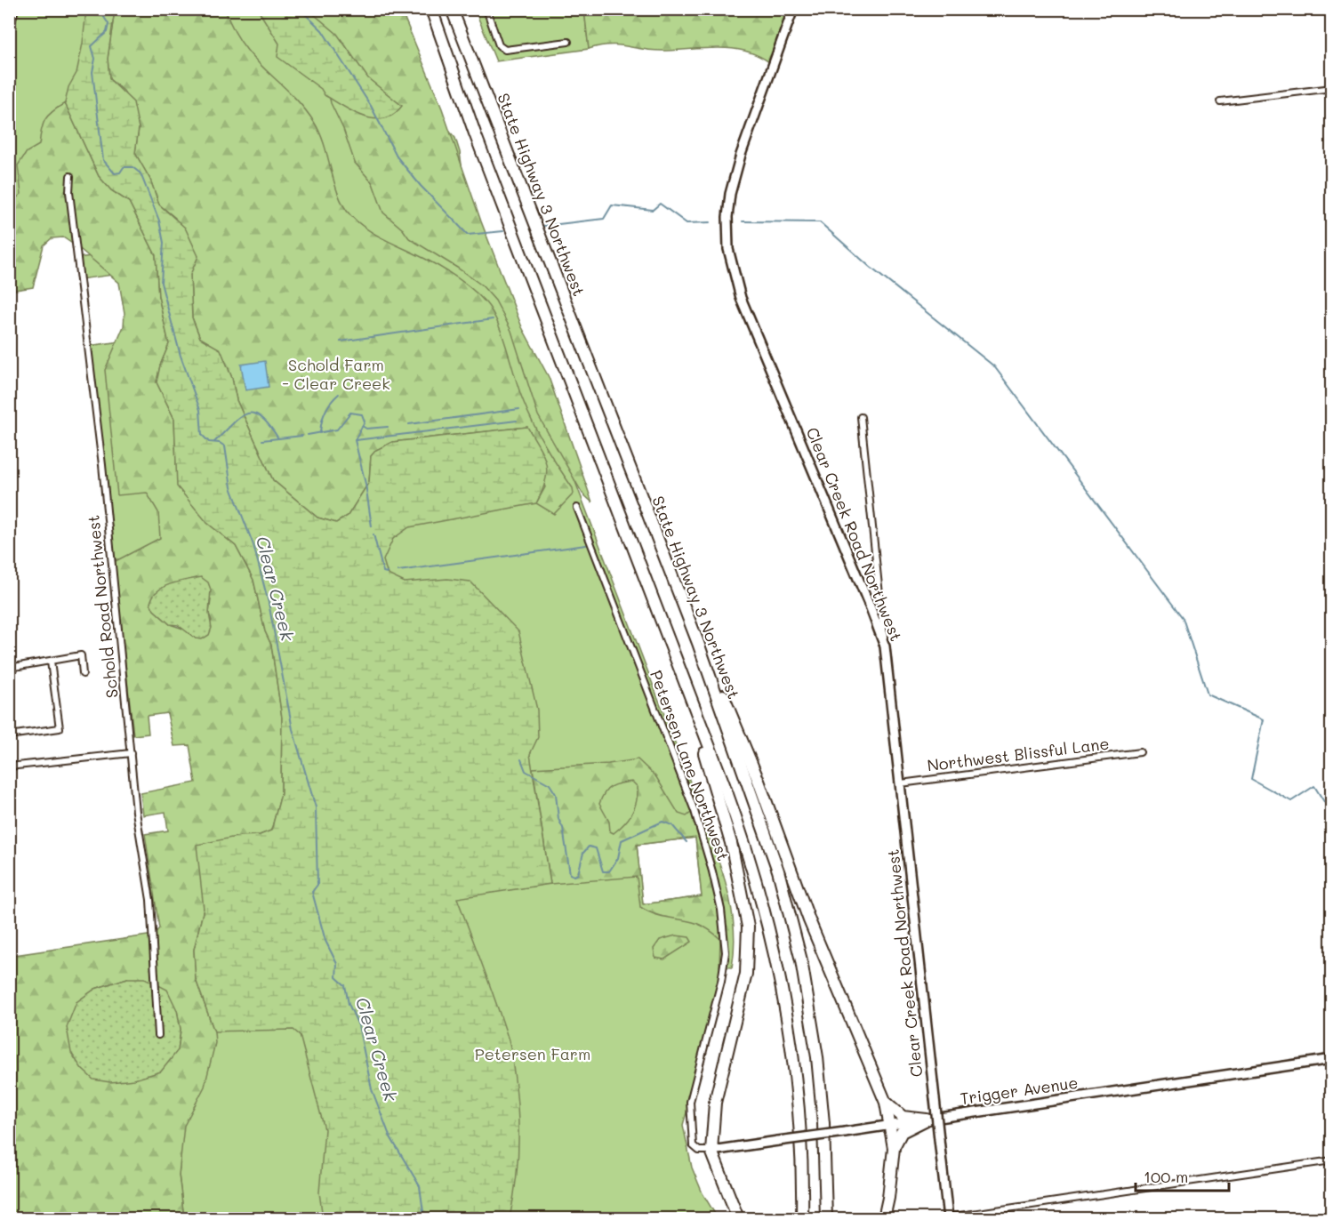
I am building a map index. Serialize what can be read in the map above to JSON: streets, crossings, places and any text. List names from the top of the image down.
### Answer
{
  "streets": {
    "highway": ["State Highway 3 Northwest"],
    "main road": ["Clear Creek Road Northwest", "Trigger Avenue"],
    "street": ["Schold Road Northwest", "Northwest Blissful Lane", "Petersen Lane Northwest"]
  },
  "crossings": [
    ["Clear Creek Road Northwest", "Northwest Blissful Lane"],
    ["Petersen Lane Northwest", "Trigger Avenue"]
  ],
  "water": ["Clear Creek"],
  "parks": ["Schold Farm - Clear Creek", "Petersen Farm"],
  "scale_bar": "100 m"
}
